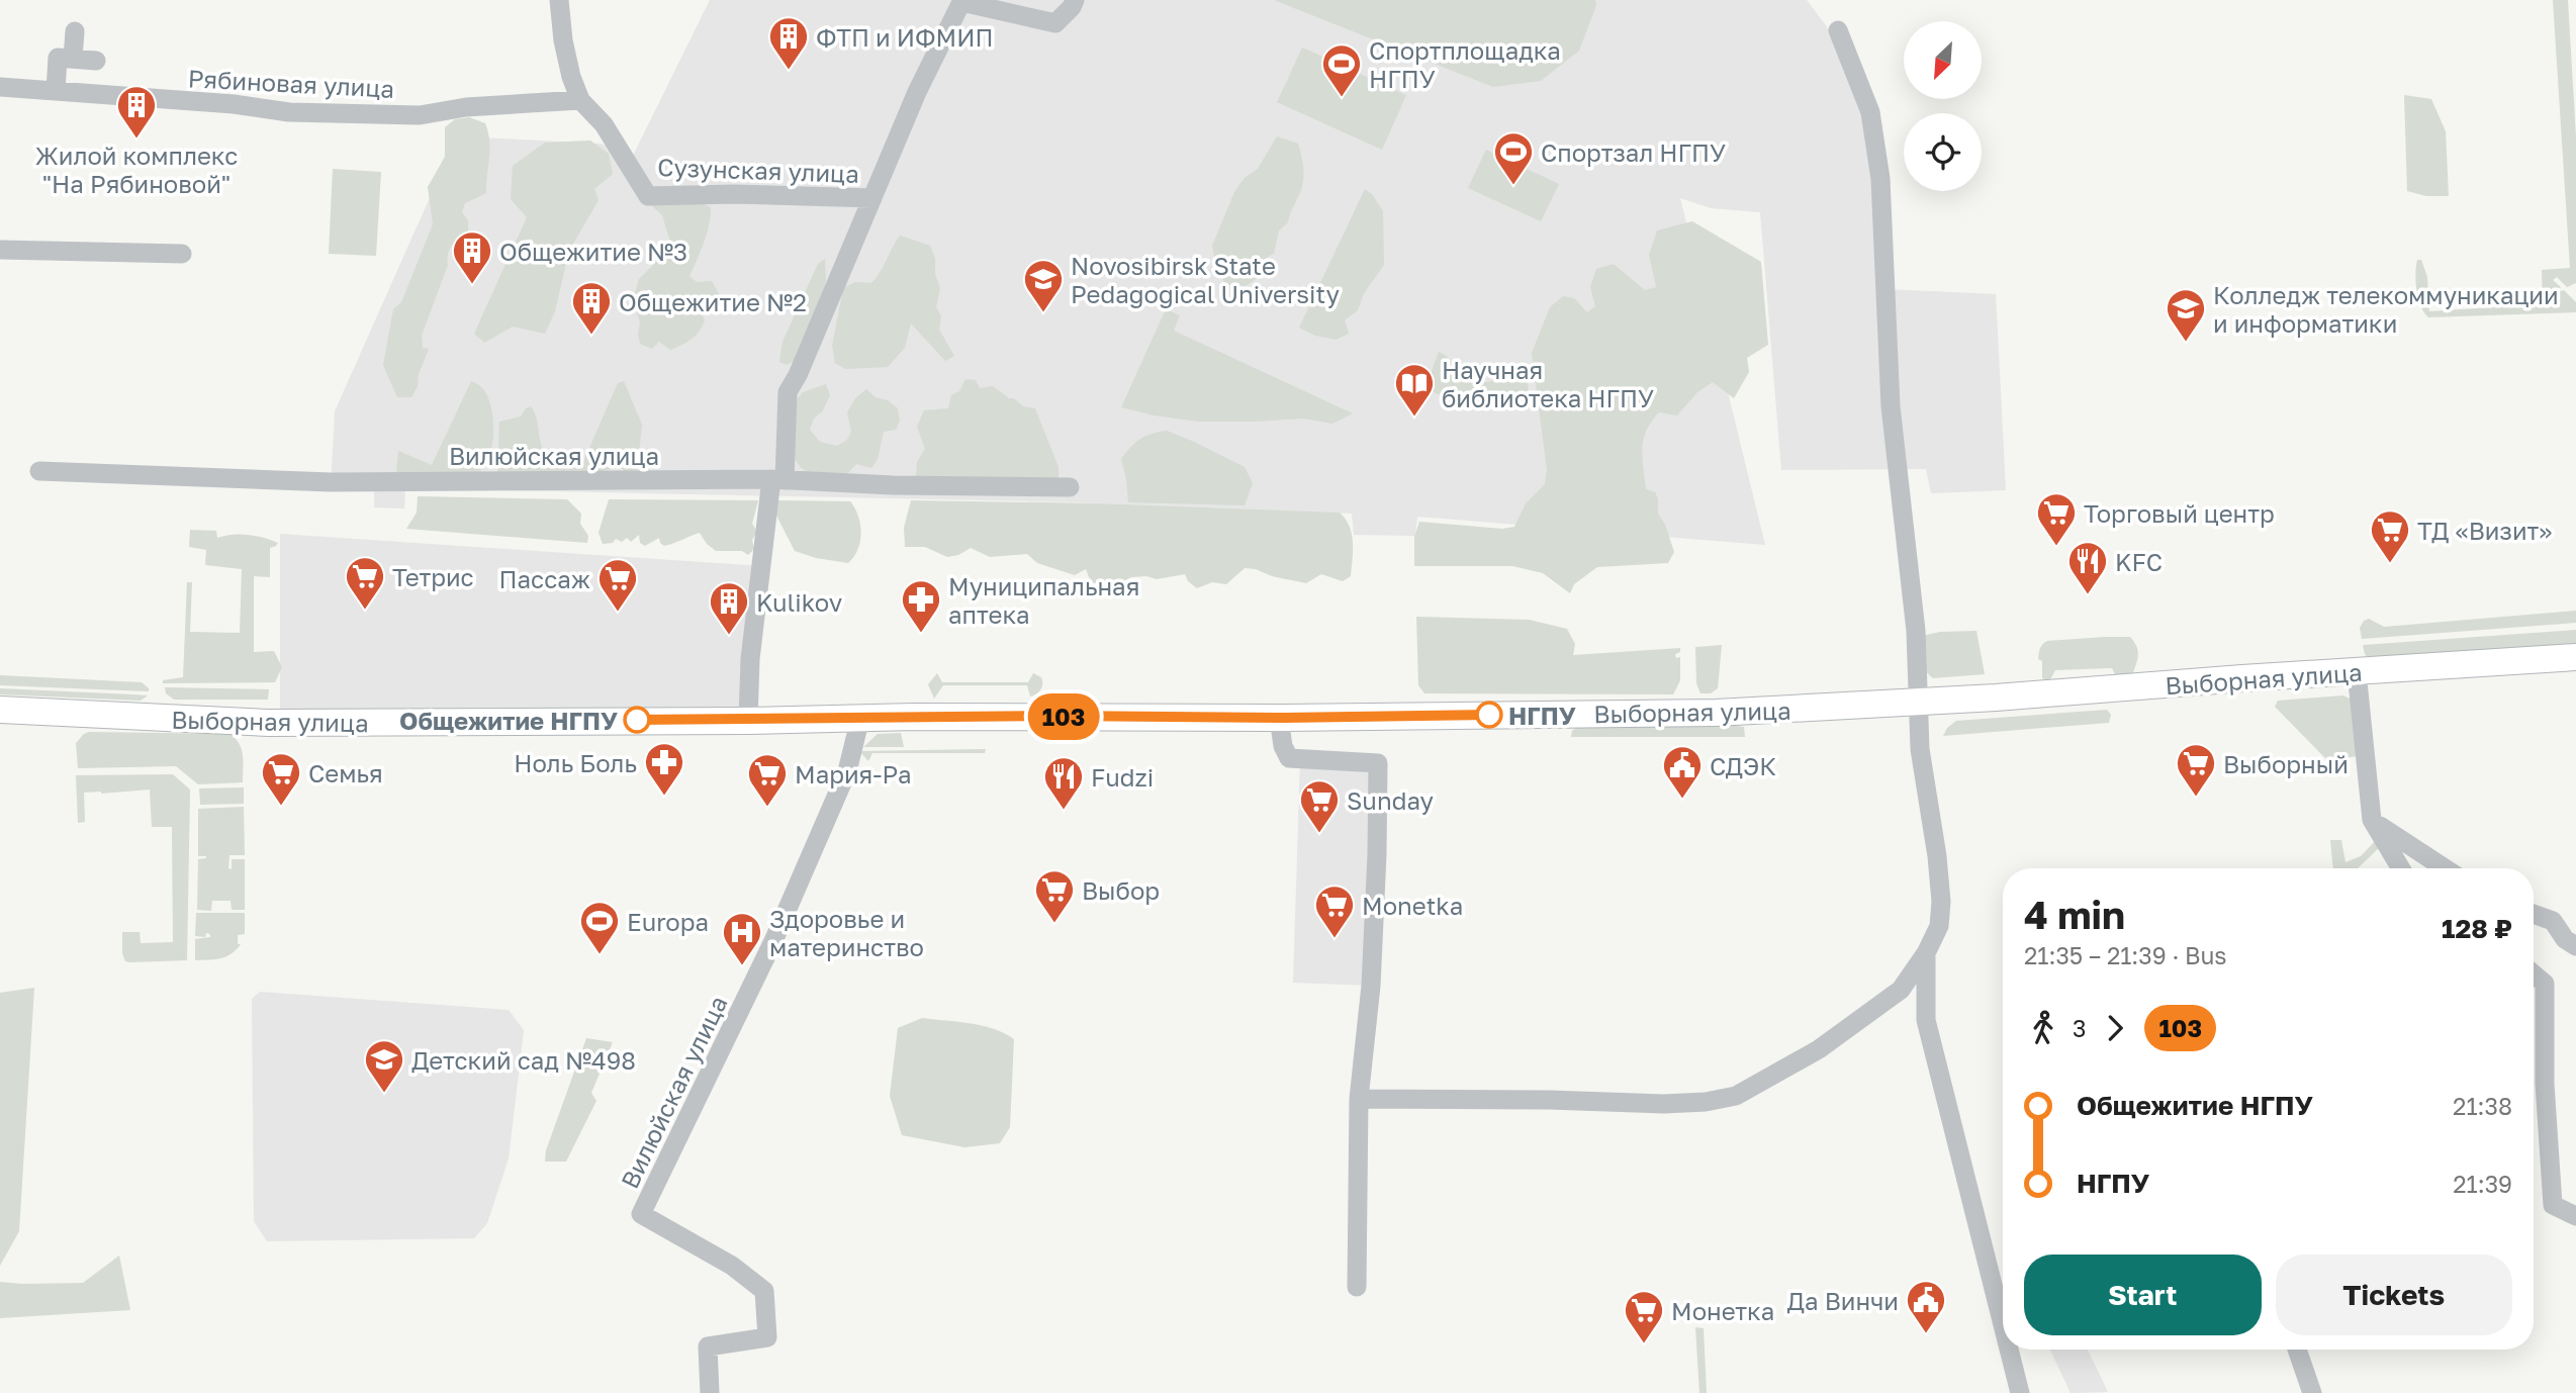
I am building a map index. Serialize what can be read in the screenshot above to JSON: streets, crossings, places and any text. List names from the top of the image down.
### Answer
{
  "streets": {
    "main road": ["Выборная улица"],
    "street": ["Рябиновая улица", "Сузунская улица", "Вилюйская улица"]
  },
  "crossings": [
    ["Рябиновая улица", "Сузунская улица"],
    ["Вилюйская улица", "Выборная улица"]
  ],
  "places": {
    "building": [
      "ФТП и ИФМИП",
      "Жилой комплекс \"На Рябиновой\"",
      "Общежитие №3",
      "Общежитие №2",
      "Kulikov"
    ],
    "sports": ["Спортплощадка НГПУ", "Спортзал НГПУ", "Europa"],
    "school or university": ["Novosibirsk State Pedagogical University", "Колледж телекоммуникации и информатики", "Детский сад №498"],
    "library": ["Научная библиотека НГПУ"],
    "supermarket": [
      "Торговый центр",
      "ТД «Визит»",
      "Тетрис",
      "Пассаж",
      "Выборный",
      "Семья",
      "Мария-Ра",
      "Sunday",
      "Выбор",
      "Monetka",
      "Монетка"
    ],
    "restaurant": ["KFC", "Fudzi"],
    "pharmacy": ["Муниципальная аптека", "Ноль Боль"],
    "other": ["НГПУ", "Общежитие НГПУ"],
    "public building": ["СДЭК", "Да Винчи"],
    "hospital": ["Здоровье и материнство"]
  },
  "lines": ["bus line 103"],
  "north": "bottom left",
  "page": {
    "on_map": "103",
    "heading": ["4 min", "21:35 – 21:39 · Bus", "128 ₽"],
    "legs": ["3", "103"],
    "list": [
      {
        "name": "Общежитие НГПУ",
        "value": "21:38"
      },
      {
        "name": "НГПУ",
        "value": "21:39"
      }
    ],
    "buttons": ["Start", "Tickets"]
  }
}
